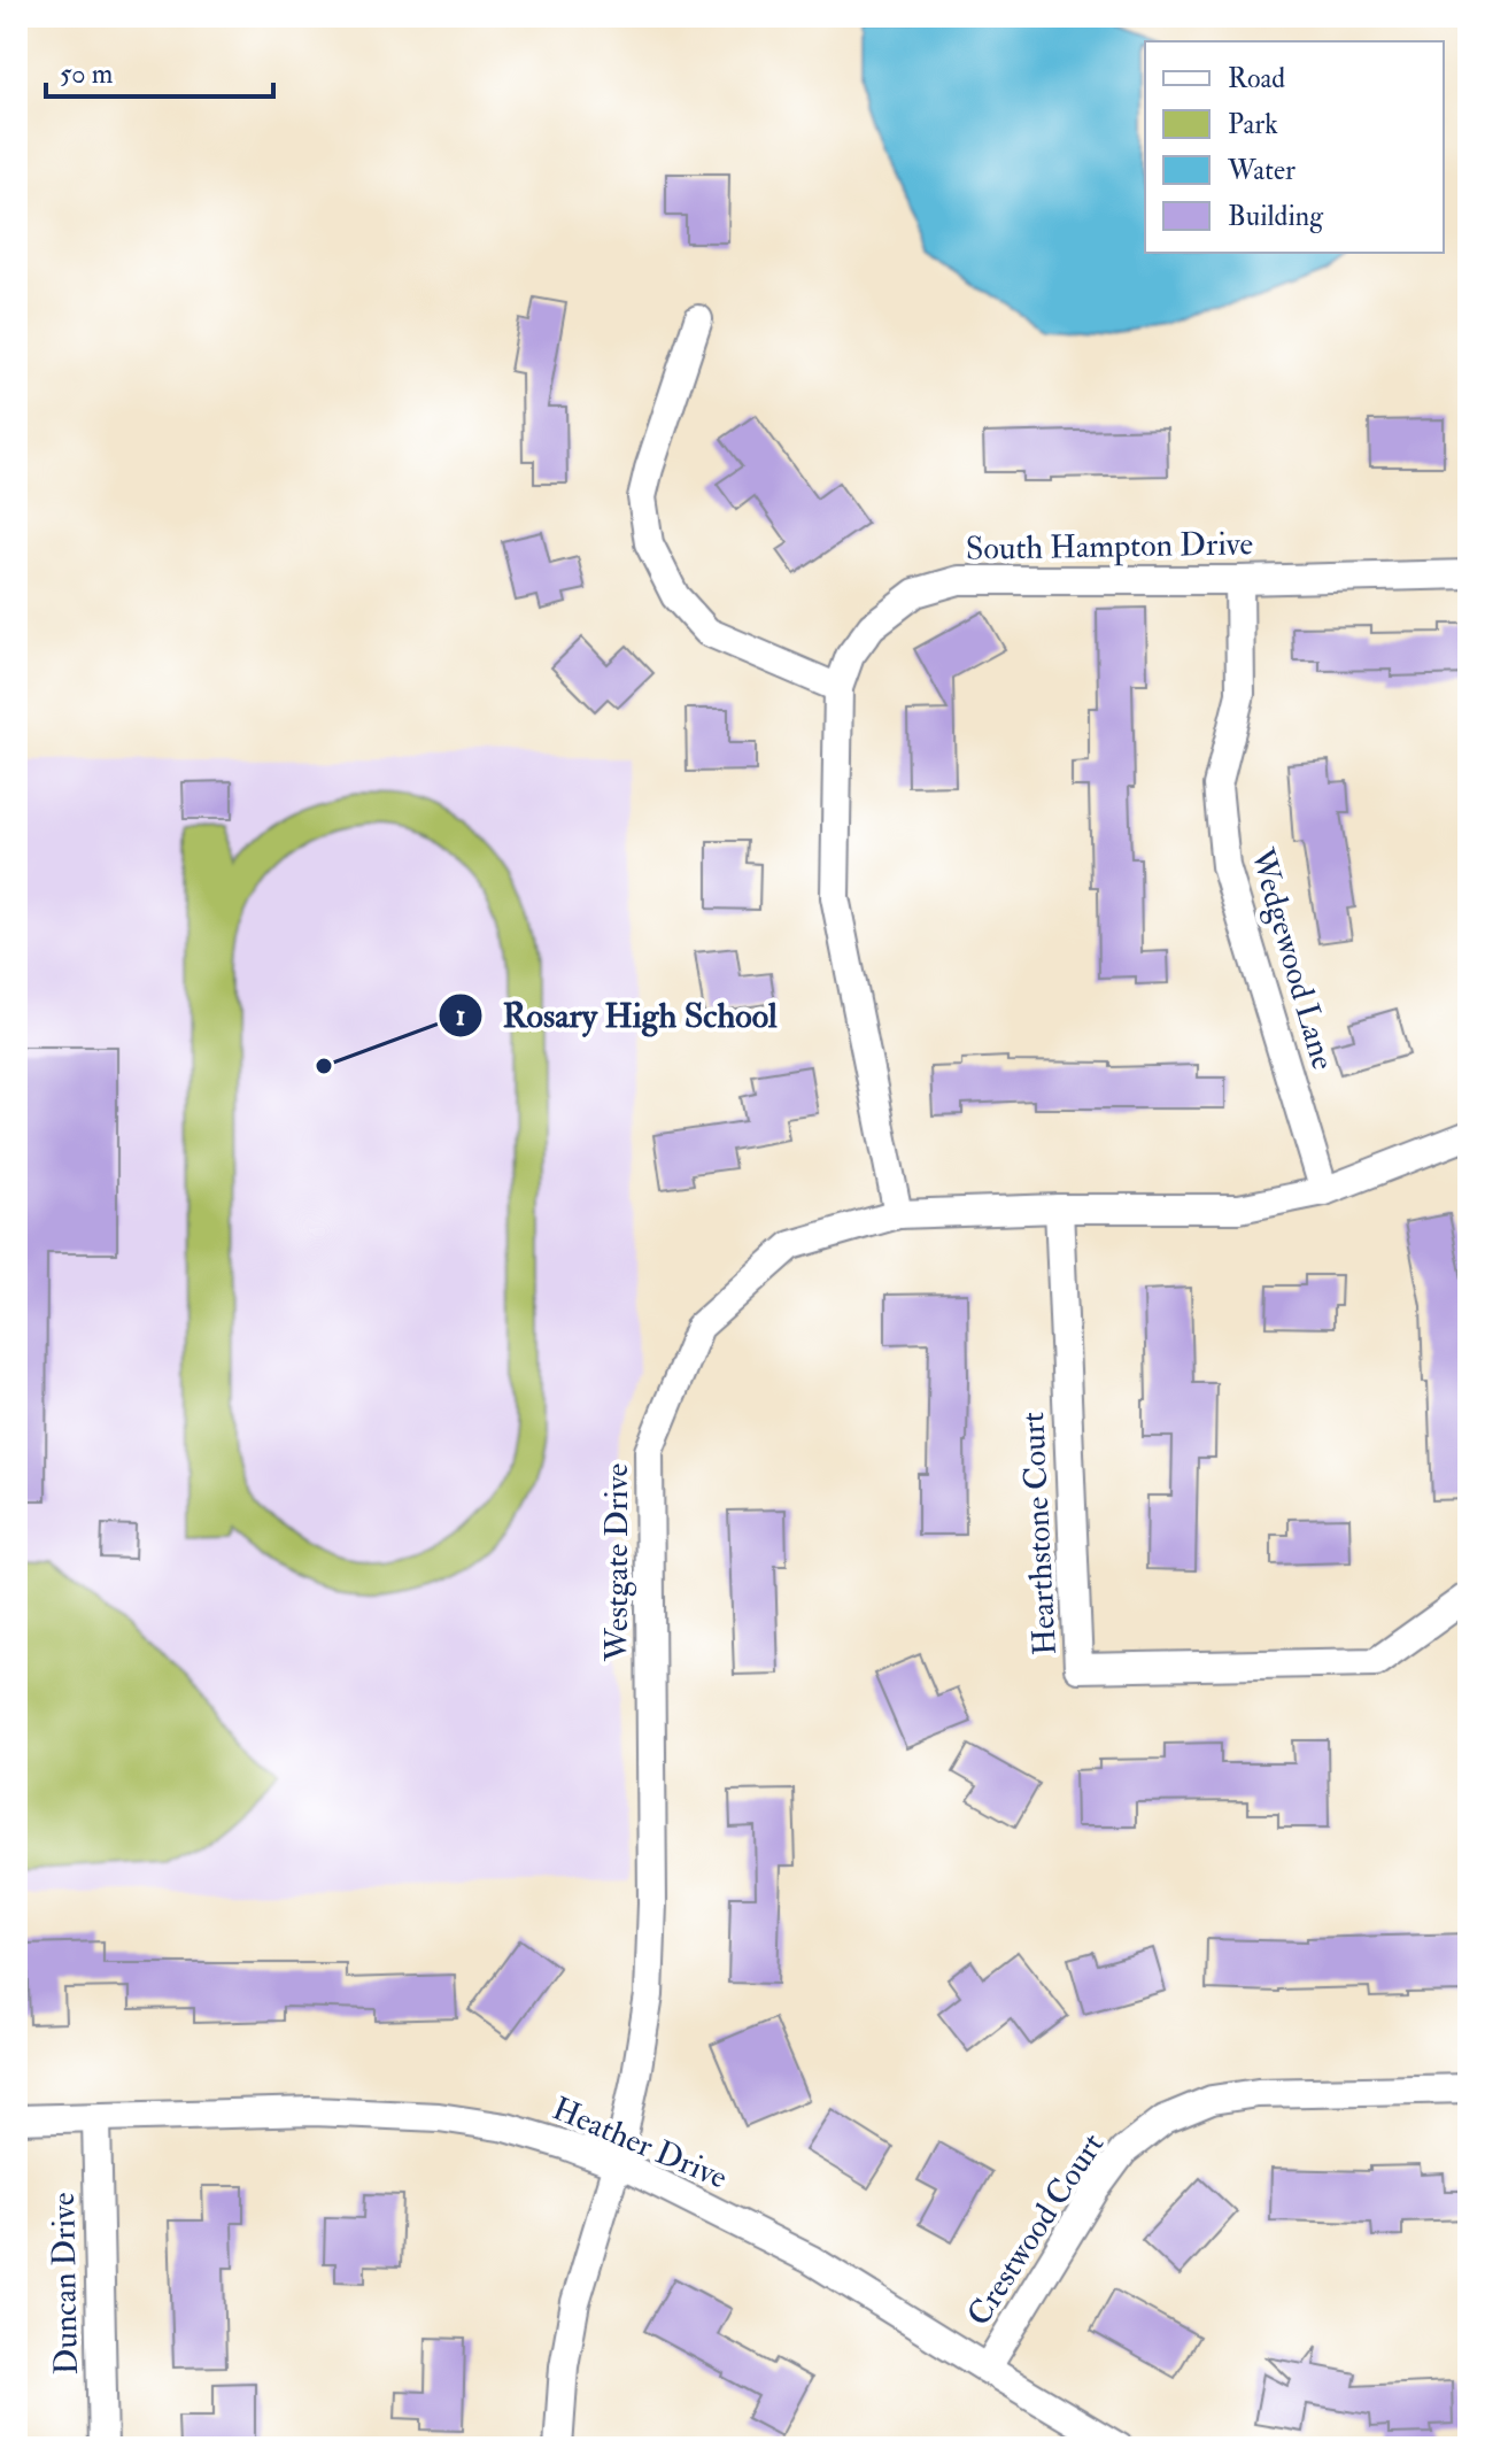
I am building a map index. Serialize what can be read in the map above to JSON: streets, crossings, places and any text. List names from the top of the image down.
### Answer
{
  "streets": {
    "street": [
      "South Hampton Drive",
      "Wedgewood Lane",
      "Hearthstone Court",
      "Westgate Drive",
      "Heather Drive",
      "Crestwood Court",
      "Duncan Drive"
    ]
  },
  "crossings": [
    ["South Hampton Drive", "Wedgewood Lane"],
    ["South Hampton Drive", "Westgate Drive"],
    ["Wedgewood Lane", "Westgate Drive"],
    ["Hearthstone Court", "Westgate Drive"],
    ["Westgate Drive", "Heather Drive"],
    ["Heather Drive", "Crestwood Court"],
    ["Heather Drive", "Duncan Drive"]
  ],
  "places": ["Rosary High School"],
  "legend": [
    "Road",
    "Park",
    "Water",
    "Building"
  ],
  "scale_bar": "50 m"
}
